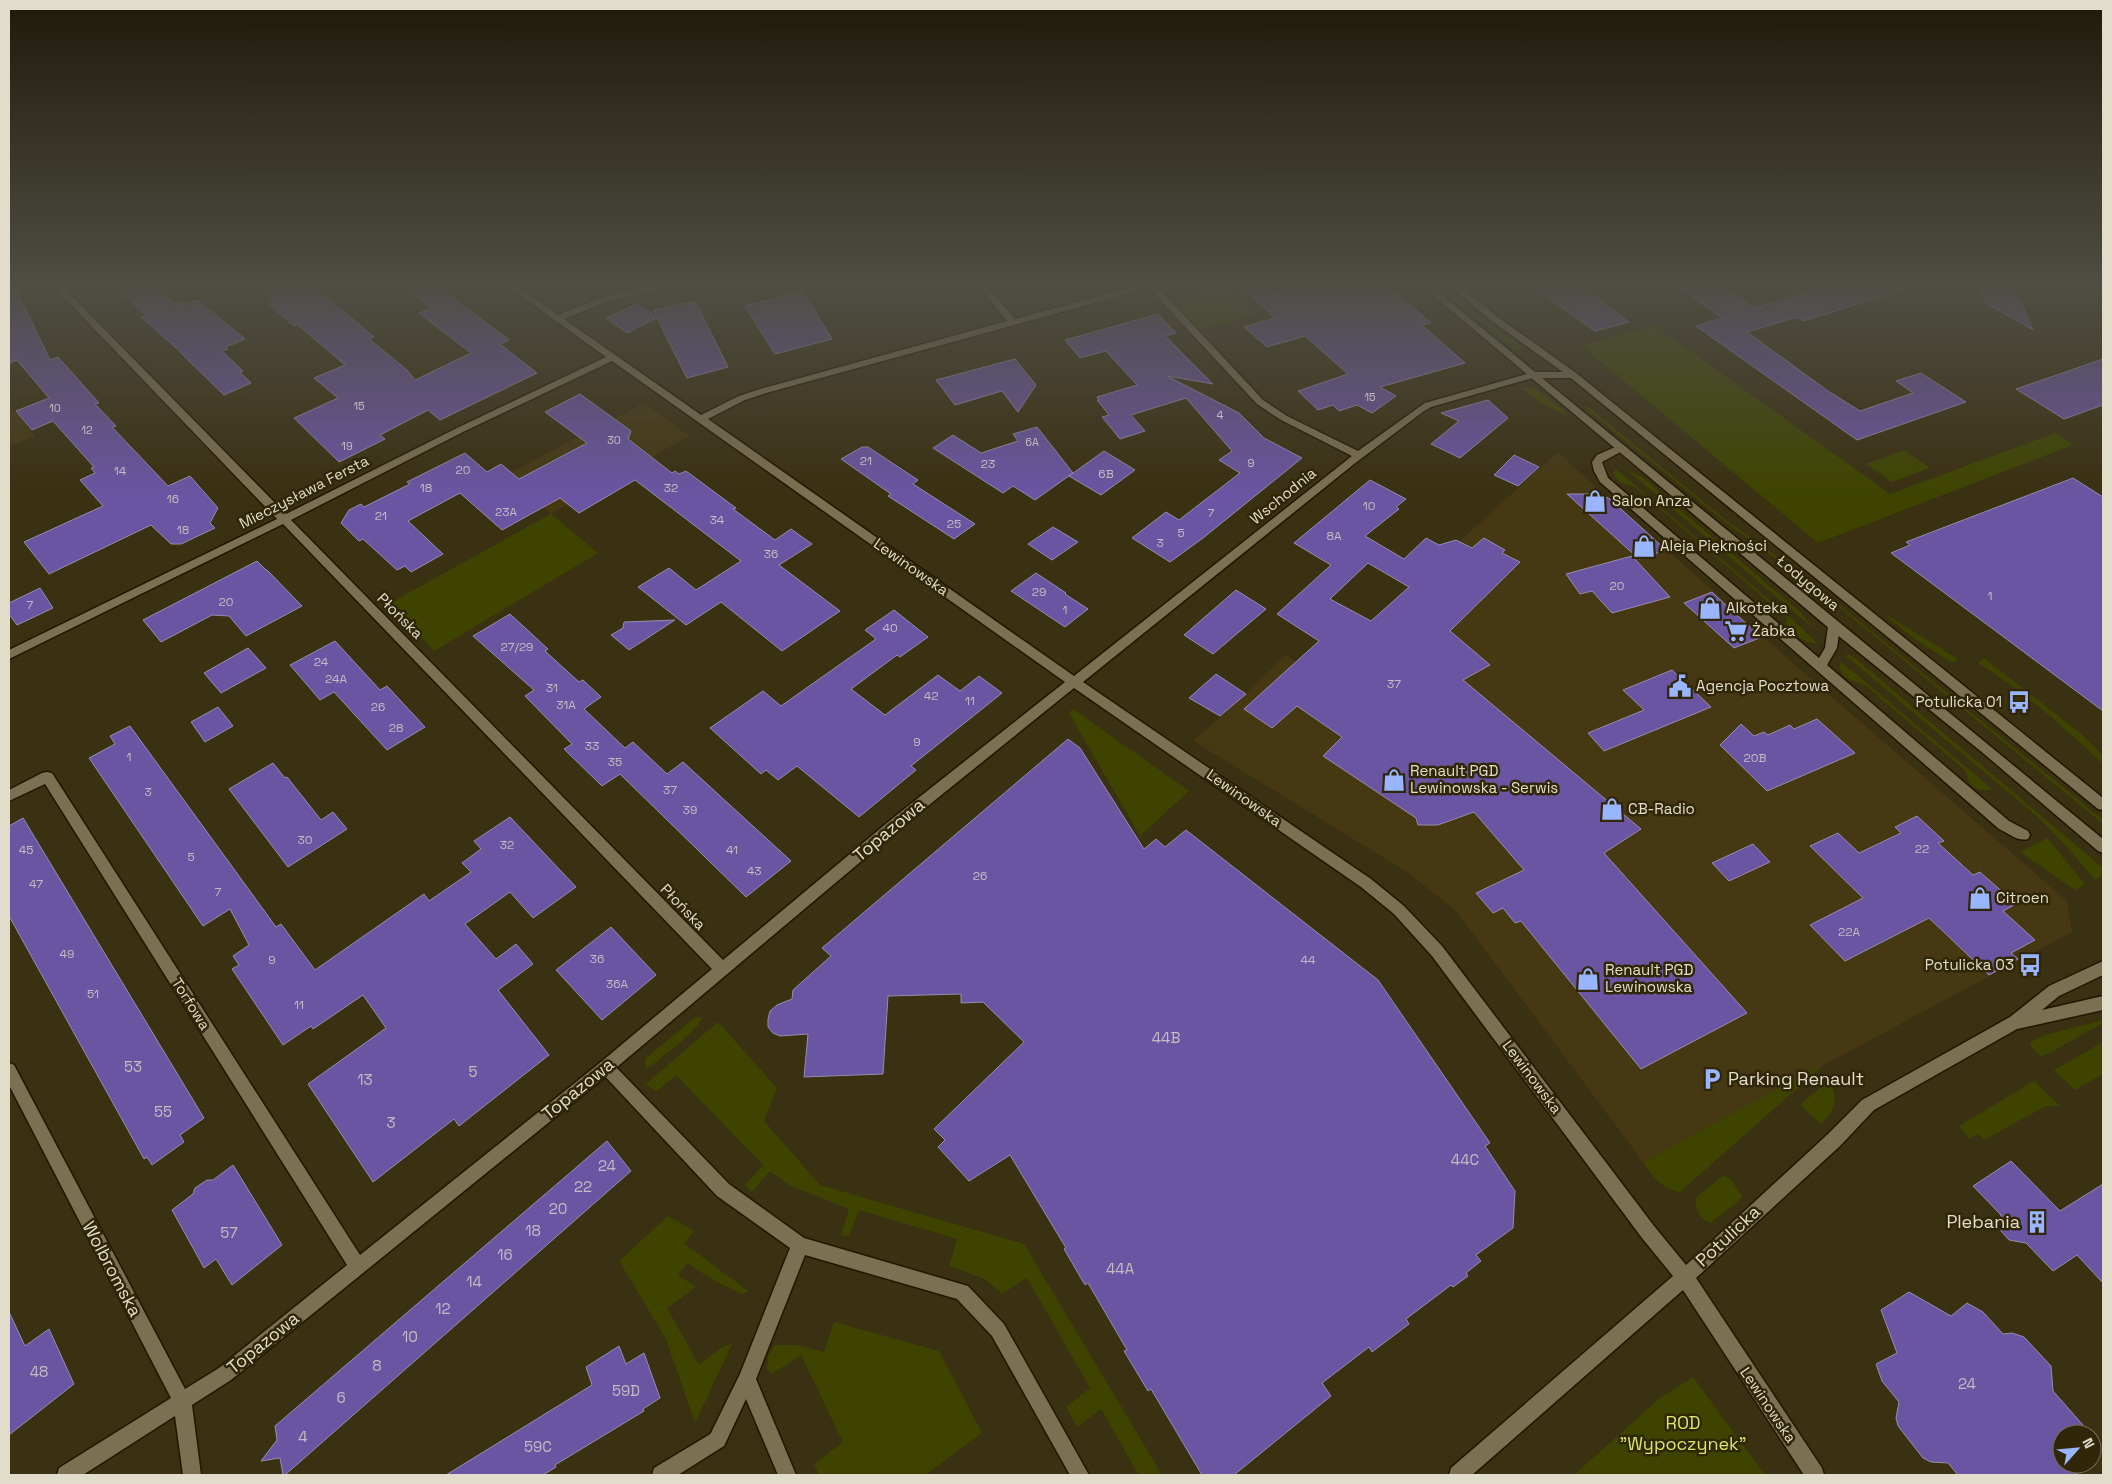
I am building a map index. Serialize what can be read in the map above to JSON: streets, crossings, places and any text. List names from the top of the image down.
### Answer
{
  "streets": {
    "street": [
      "Mieczysława Fersta",
      "Wschodnia",
      "Lewinowska",
      "Łodygowa",
      "Płońska",
      "Topazowa",
      "Torfowa",
      "Potulicka",
      "Wolbromska"
    ]
  },
  "crossings": [
    ["Mieczysława Fersta", "Lewinowska"],
    ["Mieczysława Fersta", "Płońska"],
    ["Wschodnia", "Lewinowska"],
    ["Wschodnia", "Łodygowa"],
    ["Wschodnia", "Topazowa"],
    ["Lewinowska", "Topazowa"],
    ["Lewinowska", "Potulicka"],
    ["Płońska", "Topazowa"],
    ["Topazowa", "Torfowa"],
    ["Topazowa", "Wolbromska"]
  ],
  "parks": ["ROD \"Wypoczynek\""],
  "places": {
    "shop": [
      "Salon Anza",
      "Aleja Piękności",
      "Alkoteka",
      "Renault PGD Lewinowska - Serwis",
      "CB-Radio",
      "Citroen",
      "Renault PGD Lewinowska"
    ],
    "supermarket": ["Żabka"],
    "public building": ["Agencja Pocztowa"],
    "bus stop": ["Potulicka 01", "Potulicka 03"],
    "parking": ["Parking Renault"],
    "building": ["Plebania"]
  },
  "house_numbers": [
    "15",
    "15",
    "10",
    "4",
    "12",
    "30",
    "6A",
    "19",
    "21",
    "9",
    "23",
    "20",
    "14",
    "6B",
    "18",
    "32",
    "16",
    "10",
    "23A",
    "7",
    "21",
    "34",
    "25",
    "18",
    "5",
    "8A",
    "3",
    "36",
    "20",
    "29",
    "1",
    "20",
    "7",
    "1",
    "40",
    "27/29",
    "24",
    "24A",
    "37",
    "31",
    "42",
    "11",
    "31A",
    "26",
    "28",
    "9",
    "33",
    "1",
    "20B",
    "35",
    "37",
    "3",
    "39",
    "30",
    "32",
    "22",
    "45",
    "41",
    "5",
    "43",
    "26",
    "47",
    "7",
    "22A",
    "49",
    "36",
    "9",
    "44",
    "36A",
    "51",
    "11",
    "44B",
    "53",
    "5",
    "13",
    "55",
    "3",
    "44C",
    "24",
    "22",
    "20",
    "18",
    "57",
    "16",
    "44A",
    "14",
    "12",
    "10",
    "8",
    "48",
    "24",
    "59D",
    "6",
    "4",
    "59C"
  ],
  "north": "top right"
}
